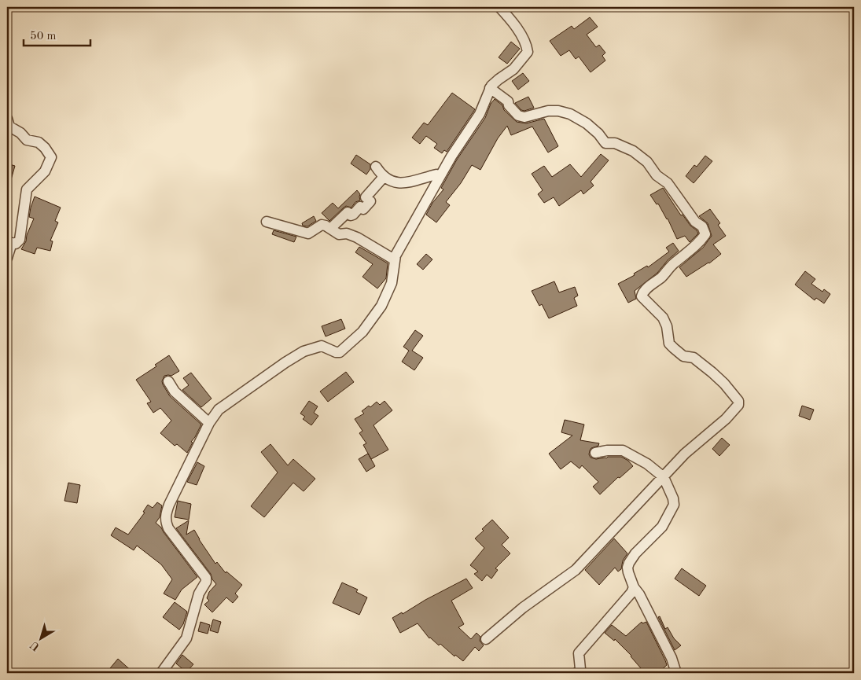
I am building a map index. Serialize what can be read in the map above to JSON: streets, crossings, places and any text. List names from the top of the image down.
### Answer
{
  "scale_bar": "50 m",
  "north": "bottom left"
}
